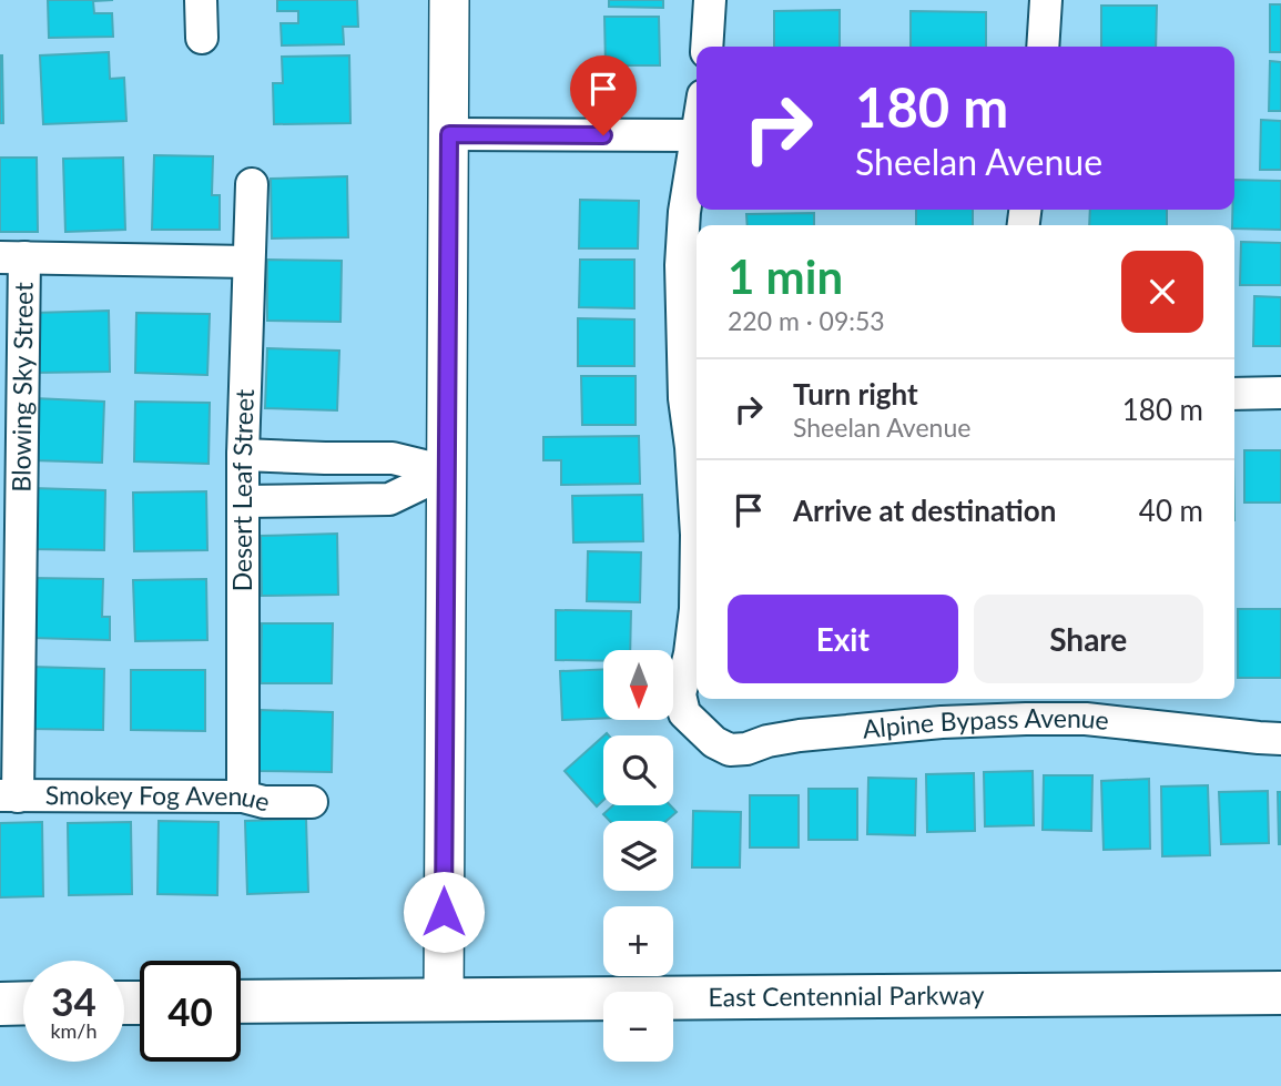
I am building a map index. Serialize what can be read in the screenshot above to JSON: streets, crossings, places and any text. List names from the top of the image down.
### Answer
{
  "streets": {
    "main road": ["East Centennial Parkway"],
    "street": [
      "Blowing Sky Street",
      "Desert Leaf Street",
      "Alpine Bypass Avenue",
      "Smokey Fog Avenue"
    ]
  },
  "crossings": [
    ["Blowing Sky Street", "Smokey Fog Avenue"],
    ["Desert Leaf Street", "Smokey Fog Avenue"]
  ],
  "north": "bottom",
  "page": {
    "turn": ["180 m", "Sheelan Avenue"],
    "heading": ["1 min", "220 m · 09:53"],
    "list": [
      {
        "name": "Turn right",
        "note": "Sheelan Avenue",
        "value": "180 m"
      },
      {
        "name": "Arrive at destination",
        "value": "40 m"
      }
    ],
    "buttons": ["Exit", "Share"],
    "map_buttons": ["+", "−"],
    "speed": "34 km/h",
    "limit": "40"
  }
}
